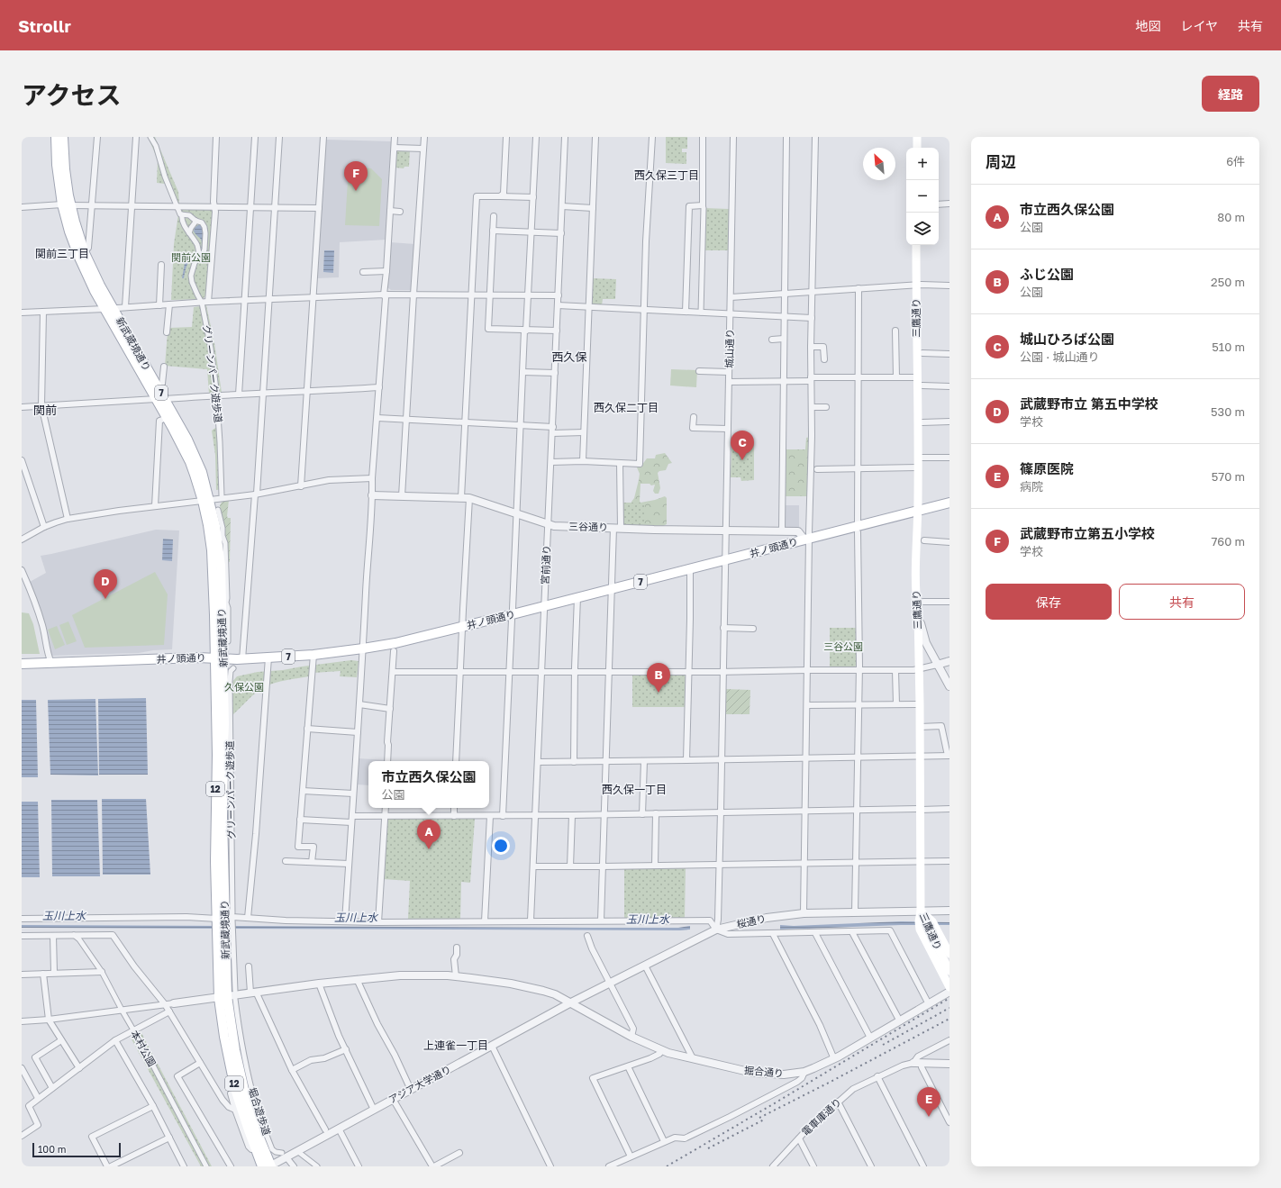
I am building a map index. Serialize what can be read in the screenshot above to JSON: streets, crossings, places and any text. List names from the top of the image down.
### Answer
{
  "streets": {
    "main road": [
      "三鷹通り",
      "新武蔵境通り",
      "7",
      "井ノ頭通り",
      "12"
    ],
    "street": [
      "城山通り",
      "グリーンパーク遊歩道",
      "三谷通り",
      "宮前通り",
      "桜通り",
      "本村公園",
      "掘合通り",
      "アジア大学通り",
      "堀合遊歩道",
      "電車庫通り"
    ]
  },
  "crossings": [
    ["三鷹通り", "井ノ頭通り"],
    ["三鷹通り", "桜通り"],
    ["新武蔵境通り", "グリーンパーク遊歩道"],
    ["新武蔵境通り", "井ノ頭通り"],
    ["新武蔵境通り", "掘合通り"],
    ["新武蔵境通り", "アジア大学通り"],
    ["新武蔵境通り", "堀合遊歩道"],
    ["城山通り", "三谷通り"],
    ["城山通り", "井ノ頭通り"],
    ["城山通り", "桜通り"],
    ["三谷通り", "井ノ頭通り"],
    ["三谷通り", "宮前通り"],
    ["井ノ頭通り", "宮前通り"],
    ["桜通り", "掘合通り"],
    ["桜通り", "アジア大学通り"],
    ["掘合通り", "アジア大学通り"],
    ["掘合通り", "堀合遊歩道"],
    ["アジア大学通り", "堀合遊歩道"]
  ],
  "districts": [
    "西久保三丁目",
    "関前三丁目",
    "西久保",
    "西久保二丁目",
    "関前",
    "西久保一丁目",
    "上連雀一丁目"
  ],
  "water": ["玉川上水"],
  "parks": ["関前公園", "三谷公園", "久保公園"],
  "scale_bar": "100 m",
  "north": "top left",
  "page": {
    "header": "Strollr",
    "nav": ["地図", "レイヤ", "共有"],
    "title": "アクセス",
    "buttons": [
      "経路",
      ["保存", "共有"]
    ],
    "heading": ["周辺", "6件"],
    "map_buttons": ["+", "−"],
    "pins": [
      "F",
      "C",
      "D",
      "B",
      "A",
      "E"
    ],
    "list": [
      {
        "mark": "A",
        "name": "市立西久保公園",
        "note": "公園",
        "value": "80 m"
      },
      {
        "mark": "B",
        "name": "ふじ公園",
        "note": "公園",
        "value": "250 m"
      },
      {
        "mark": "C",
        "name": "城山ひろば公園",
        "note": "公園 · 城山通り",
        "value": "510 m"
      },
      {
        "mark": "D",
        "name": "武蔵野市立 第五中学校",
        "note": "学校",
        "value": "530 m"
      },
      {
        "mark": "E",
        "name": "篠原医院",
        "note": "病院",
        "value": "570 m"
      },
      {
        "mark": "F",
        "name": "武蔵野市立第五小学校",
        "note": "学校",
        "value": "760 m"
      }
    ],
    "popup": ["市立西久保公園", "公園"],
    "scale": "100 m"
  }
}
